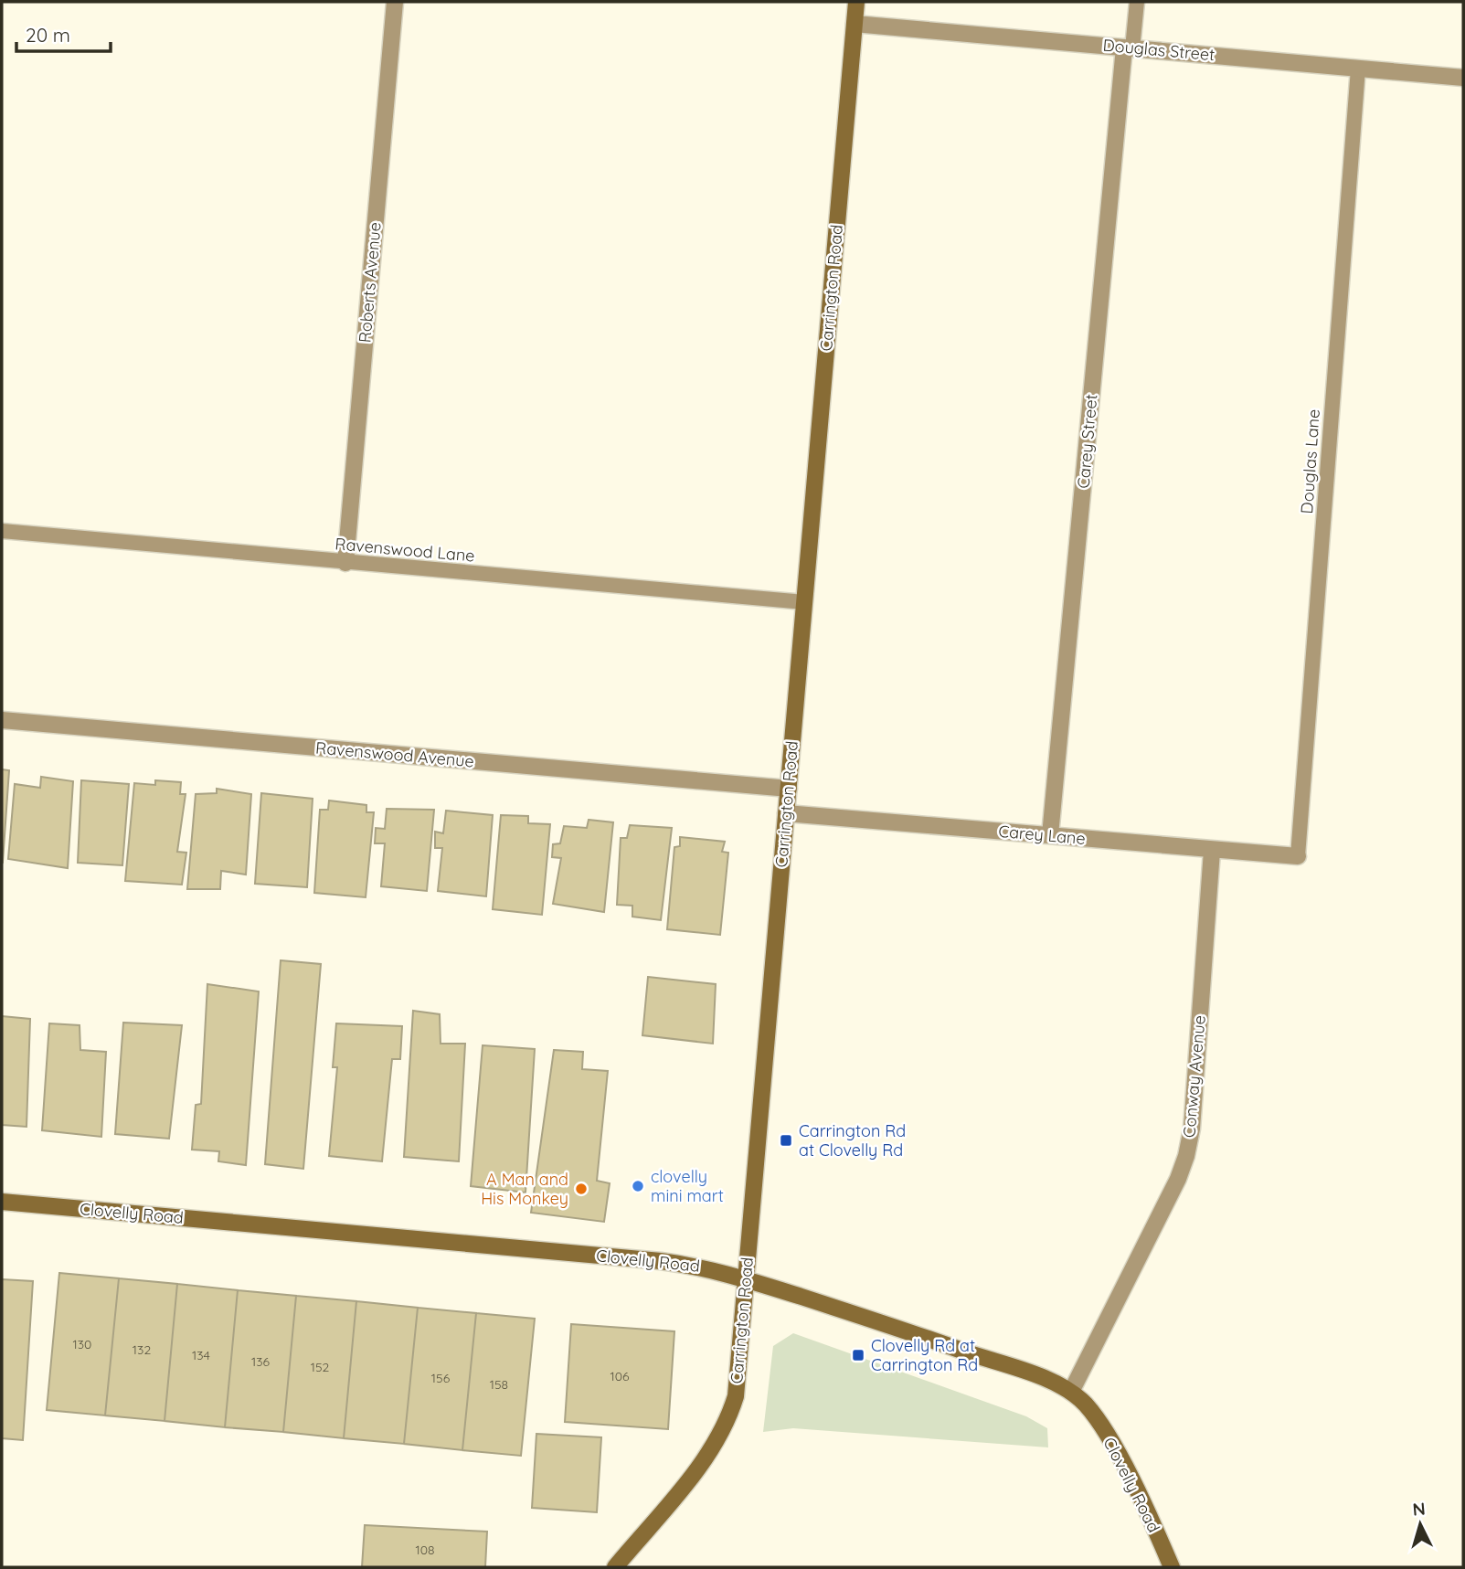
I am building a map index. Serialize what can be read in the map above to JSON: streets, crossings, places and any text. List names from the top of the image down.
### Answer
{
  "streets": {
    "main road": ["Carrington Road", "Clovelly Road"],
    "street": [
      "Douglas Street",
      "Roberts Avenue",
      "Carey Street",
      "Ravenswood Avenue",
      "Carey Lane",
      "Conway Avenue"
    ],
    "lane": ["Douglas Lane", "Ravenswood Lane"]
  },
  "crossings": [
    ["Douglas Street", "Carrington Road"],
    ["Douglas Street", "Carey Street"],
    ["Douglas Street", "Douglas Lane"],
    ["Roberts Avenue", "Ravenswood Lane"],
    ["Carrington Road", "Ravenswood Lane"],
    ["Carrington Road", "Ravenswood Avenue"],
    ["Carrington Road", "Carey Lane"],
    ["Carrington Road", "Clovelly Road"],
    ["Carey Street", "Carey Lane"],
    ["Douglas Lane", "Carey Lane"],
    ["Carey Lane", "Conway Avenue"],
    ["Conway Avenue", "Clovelly Road"]
  ],
  "places": {
    "transit": ["Carrington Rd at Clovelly Rd", "Clovelly Rd at Carrington Rd"],
    "other": ["clovelly mini mart", "A Man and His Monkey"]
  },
  "house_numbers": [
    "130",
    "132",
    "134",
    "136",
    "152",
    "106",
    "156",
    "158",
    "108"
  ],
  "scale_bar": "20 m",
  "north": "top"
}
